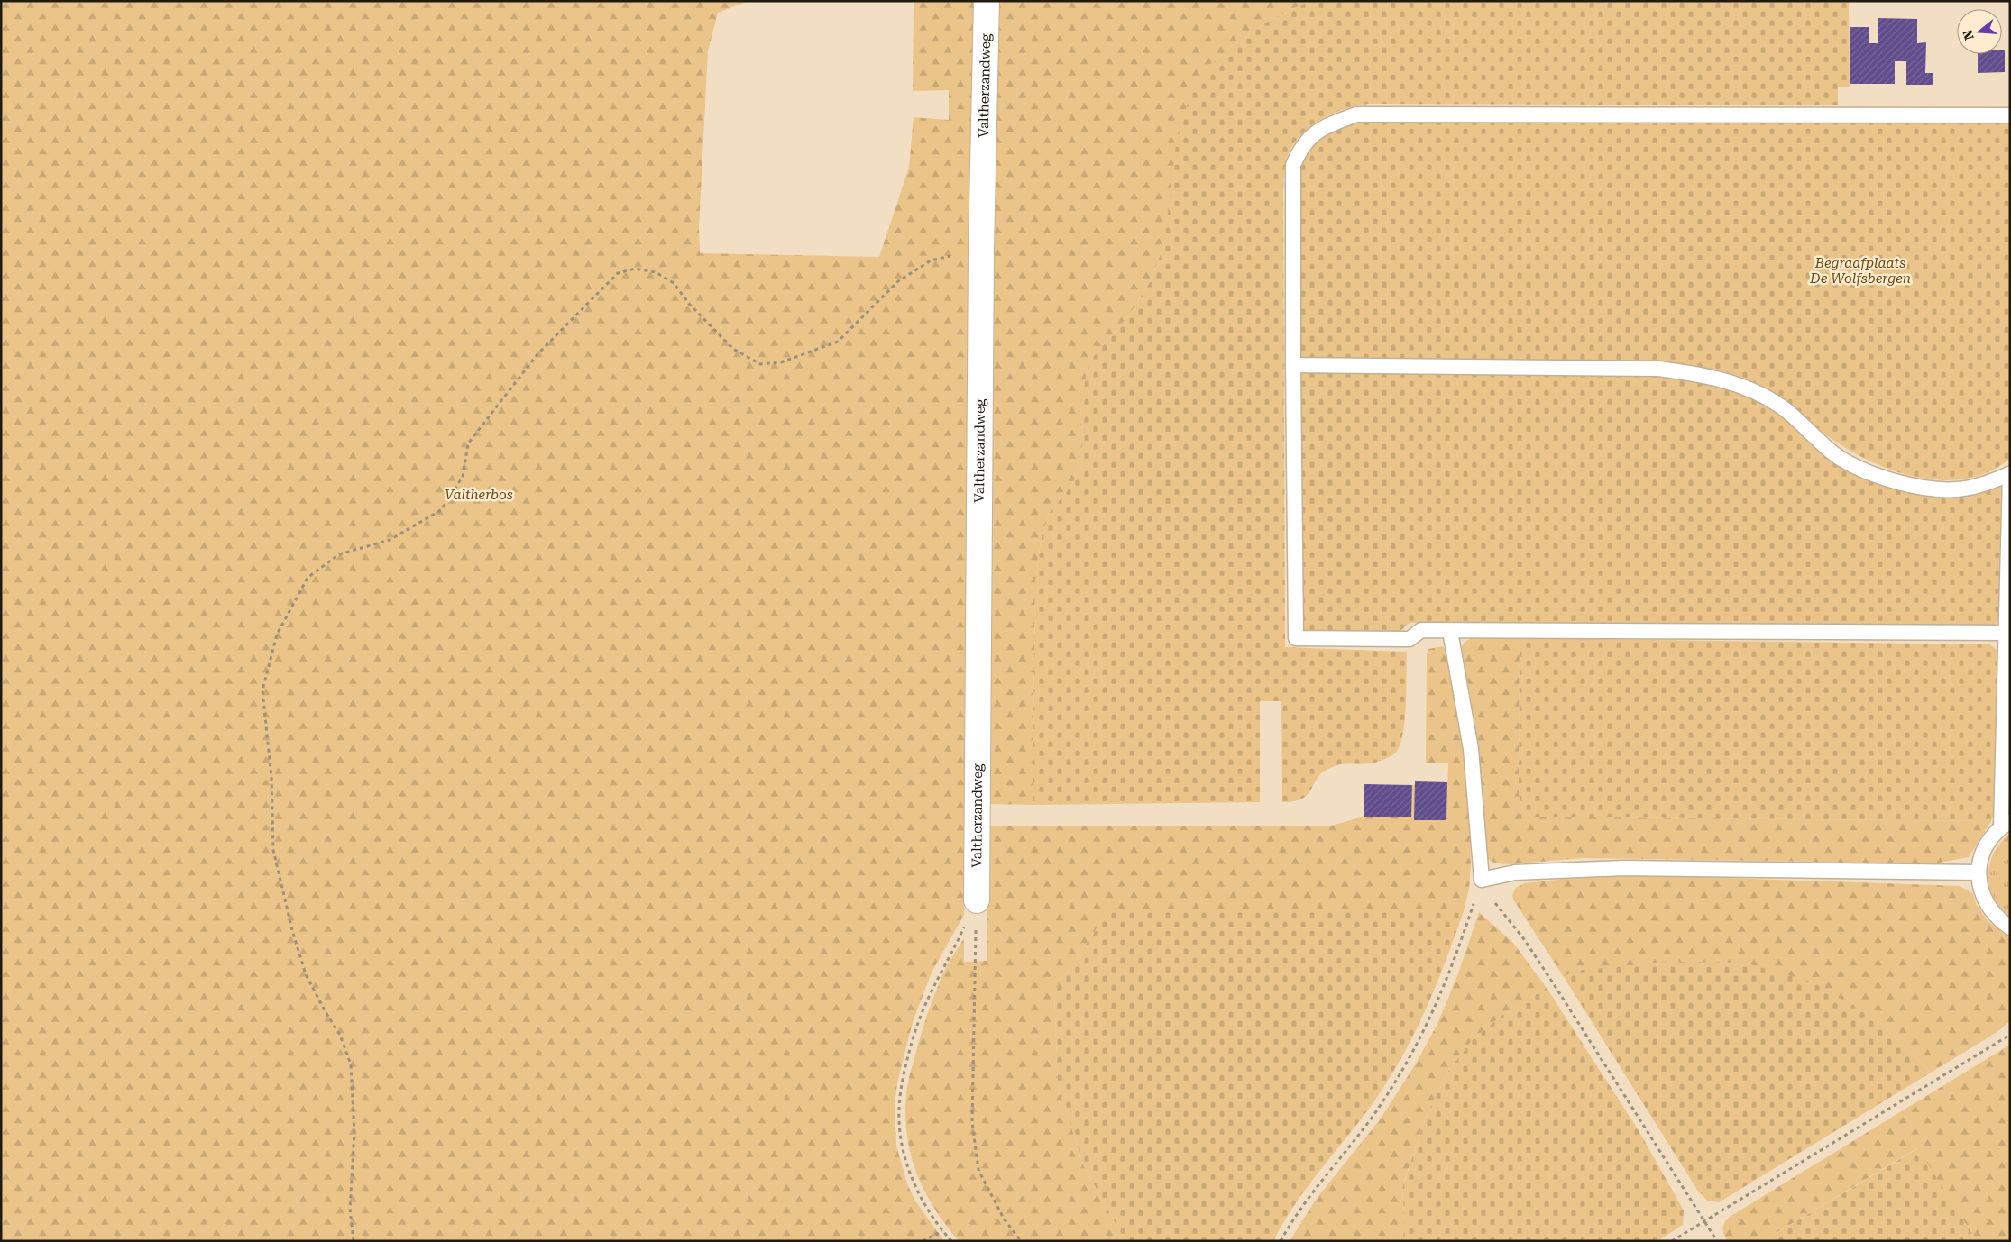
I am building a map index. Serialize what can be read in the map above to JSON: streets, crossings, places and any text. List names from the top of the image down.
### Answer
{
  "streets": {
    "street": ["Valtherzandweg"]
  },
  "parks": ["Begraafplaats De Wolfsbergen", "Valtherbos"],
  "north": "left"
}
